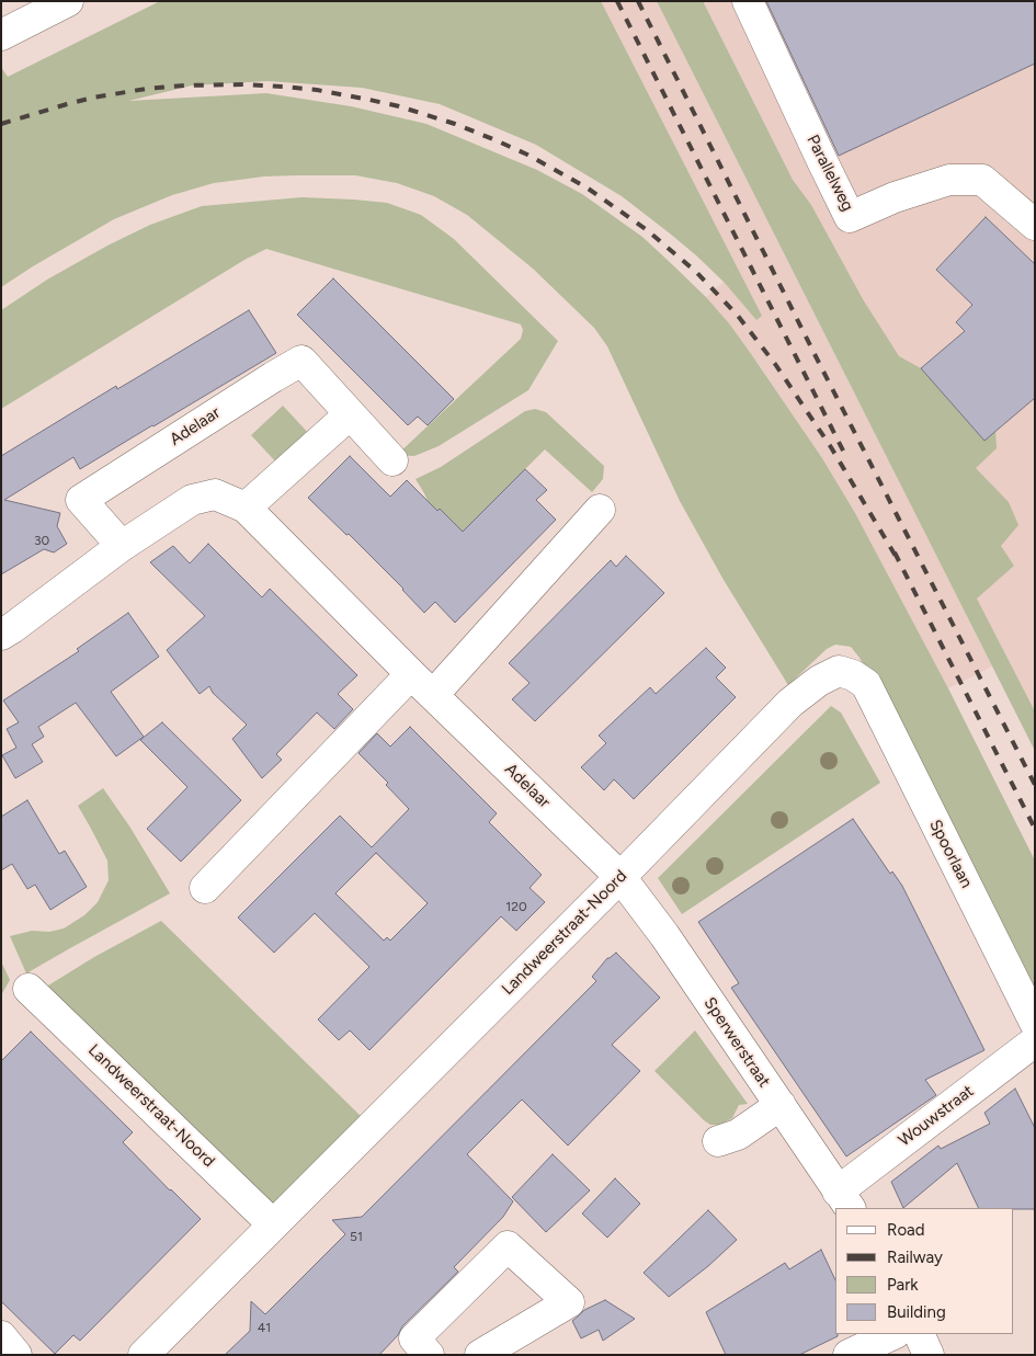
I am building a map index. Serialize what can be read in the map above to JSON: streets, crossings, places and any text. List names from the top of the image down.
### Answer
{
  "streets": {
    "street": [
      "Parallelweg",
      "Adelaar",
      "Spoorlaan",
      "Landweerstraat-Noord",
      "Sperwerstraat",
      "Wouwstraat"
    ]
  },
  "crossings": [
    ["Adelaar", "Landweerstraat-Noord"],
    ["Adelaar", "Sperwerstraat"],
    ["Spoorlaan", "Landweerstraat-Noord"],
    ["Landweerstraat-Noord", "Sperwerstraat"],
    ["Sperwerstraat", "Wouwstraat"]
  ],
  "house_numbers": [
    "30",
    "120",
    "51",
    "41"
  ],
  "legend": [
    "Road",
    "Railway",
    "Park",
    "Building"
  ]
}
